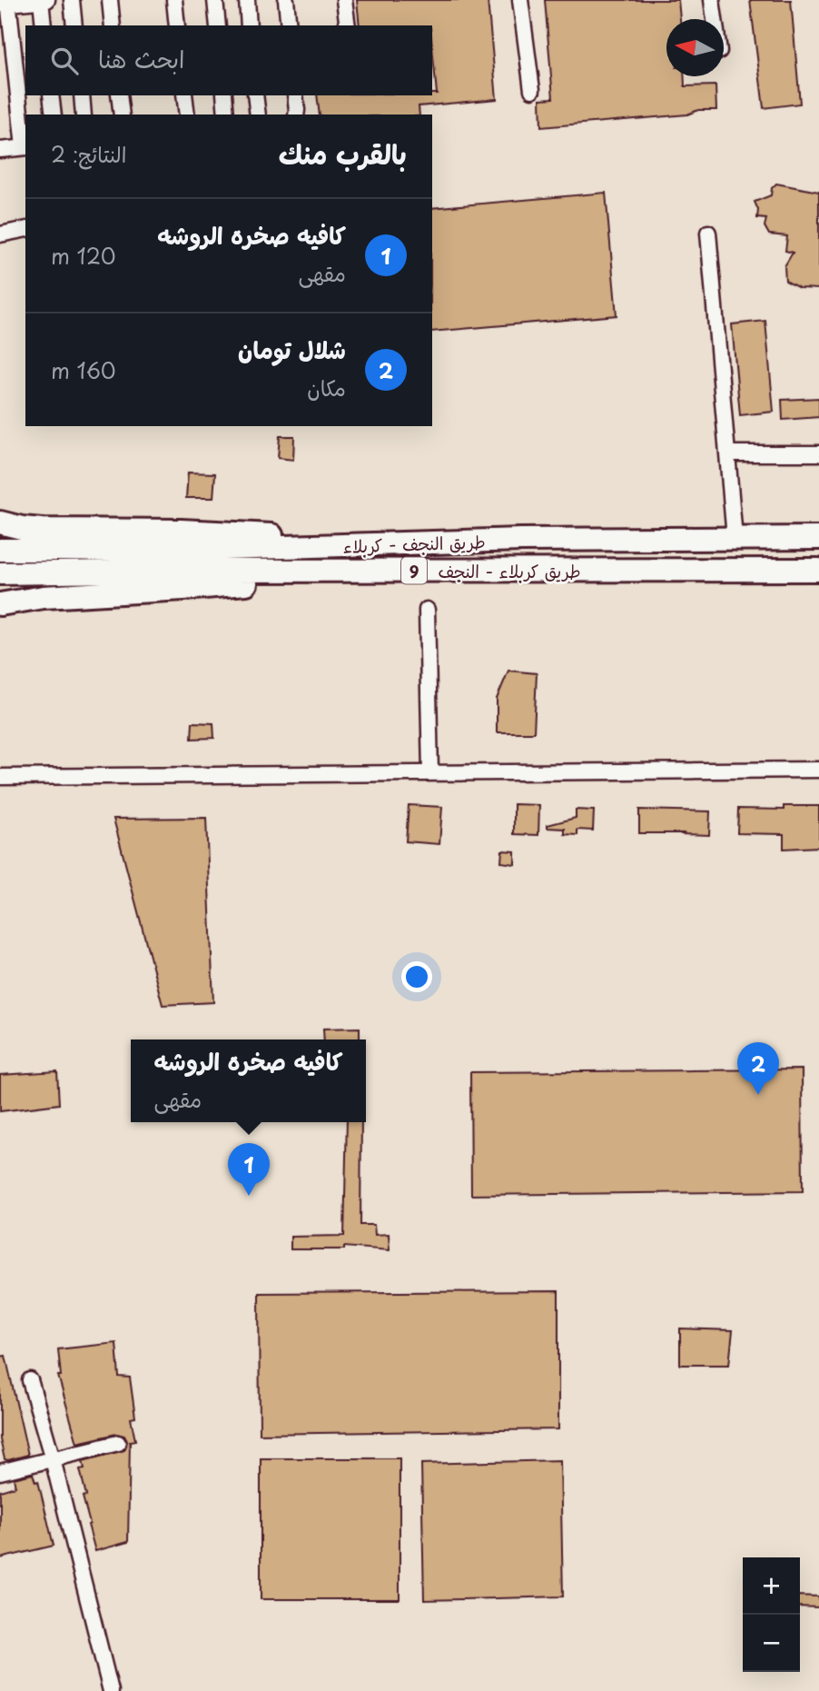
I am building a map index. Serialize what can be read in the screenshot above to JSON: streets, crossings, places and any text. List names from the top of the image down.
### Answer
{
  "streets": {
    "highway": ["طريق النجف - کربلاء", "9", "طريق کربلاء - النجف"]
  },
  "north": "left",
  "page": {
    "search": "ابحث هنا",
    "heading": ["بالقرب منك", "النتائج: 2"],
    "list": [
      {
        "mark": "1",
        "name": "كافيه صخره الروشه",
        "note": "مقهى",
        "value": "120 m"
      },
      {
        "mark": "2",
        "name": "شلال تومان",
        "note": "مكان",
        "value": "160 m"
      }
    ],
    "popup": ["كافيه صخره الروشه", "مقهى"],
    "pins": ["2", "1"],
    "map_buttons": ["+", "−"]
  }
}
